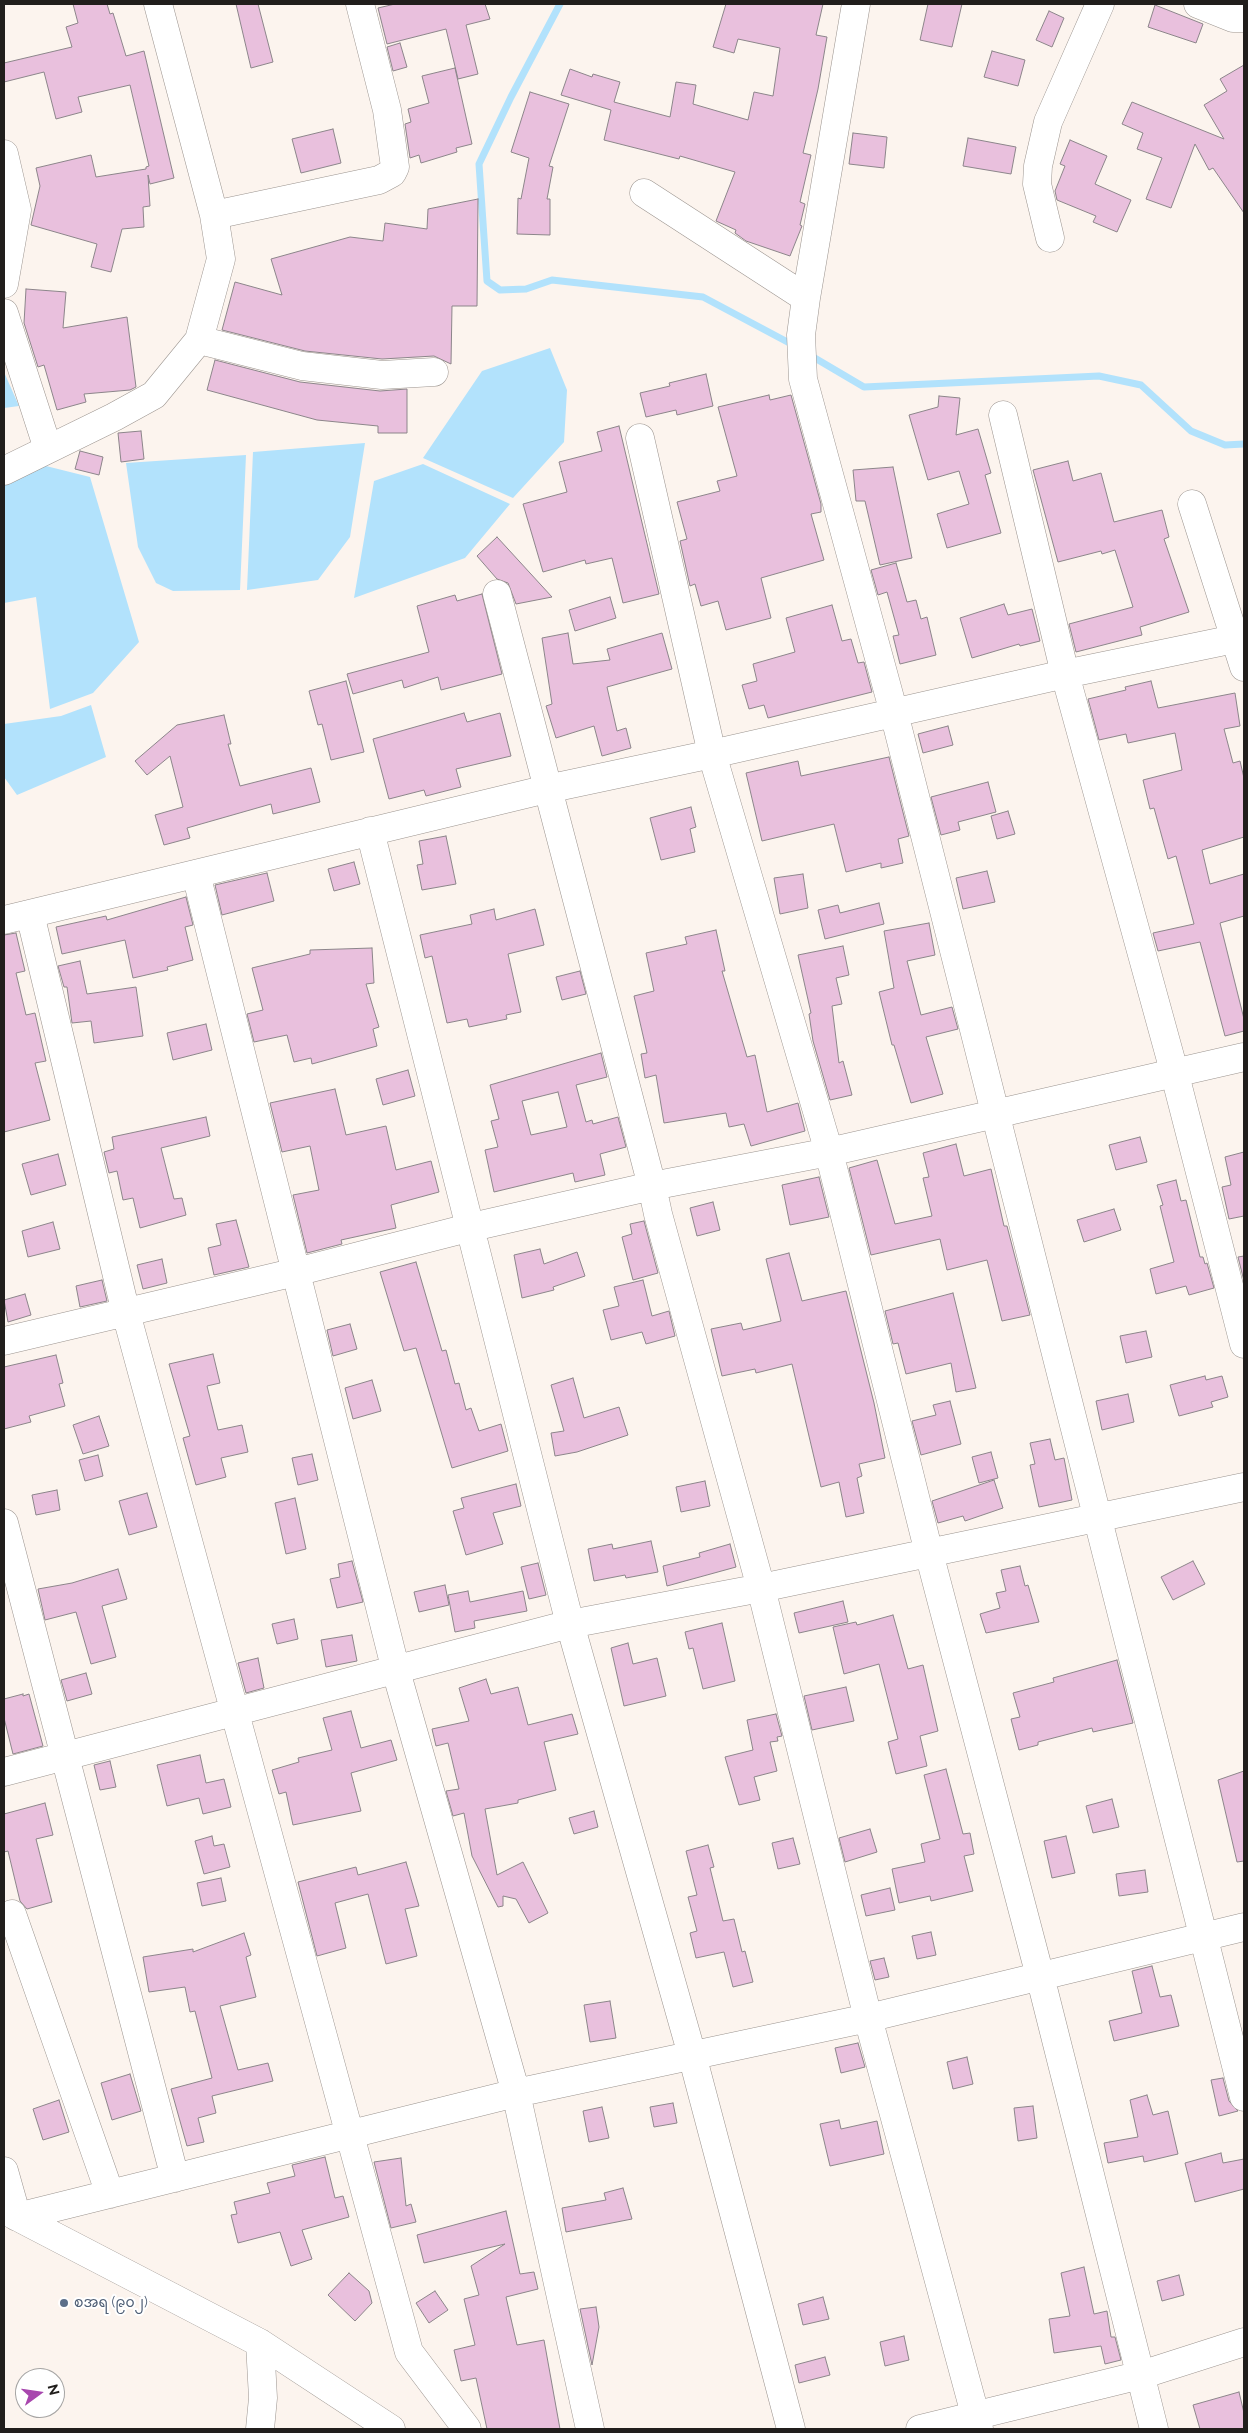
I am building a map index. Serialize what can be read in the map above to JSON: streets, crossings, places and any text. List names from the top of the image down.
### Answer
{
  "places": ["စအရ (၉၀၂)"],
  "north": "right"
}
